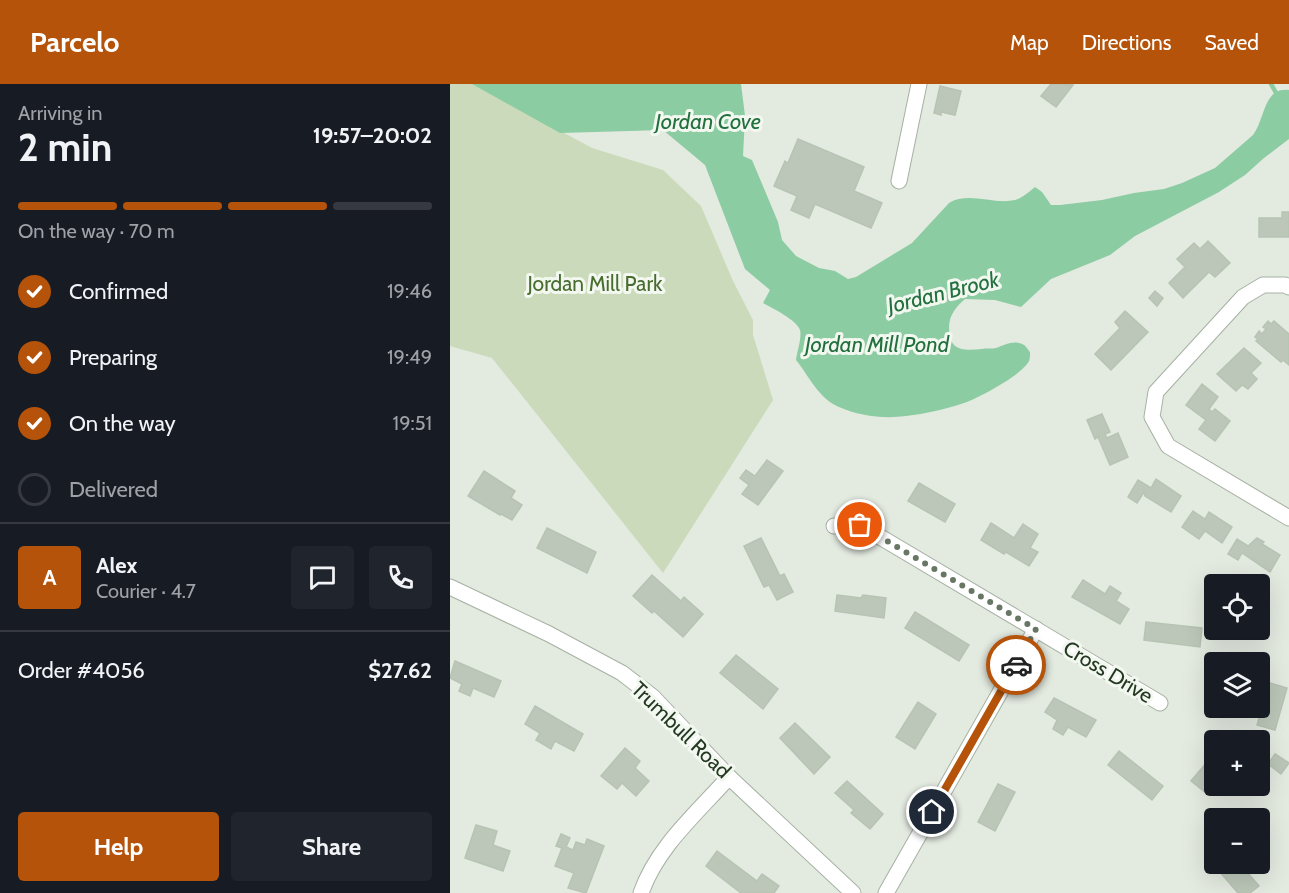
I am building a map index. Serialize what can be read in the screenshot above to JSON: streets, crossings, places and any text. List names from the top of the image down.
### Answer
{
  "streets": {
    "street": ["Cross Drive", "Trumbull Road"]
  },
  "water": ["Jordan Cove", "Jordan Brook", "Jordan Mill Pond"],
  "parks": ["Jordan Mill Park"],
  "page": {
    "header": "Parcelo",
    "nav": ["Map", "Directions", "Saved"],
    "heading": ["2 min", "Arriving in", "19:57–20:02"],
    "panel": [
      "Alex",
      "Courier · 4.7",
      "Order #4056",
      "$27.62"
    ],
    "bar": "On the way · 70 m",
    "list": [
      ["Confirmed", "19:46"],
      ["Preparing", "19:49"],
      ["On the way", "19:51"],
      "Delivered"
    ],
    "round": "A",
    "map_buttons": ["+", "−"],
    "buttons": ["Help", "Share"]
  }
}
